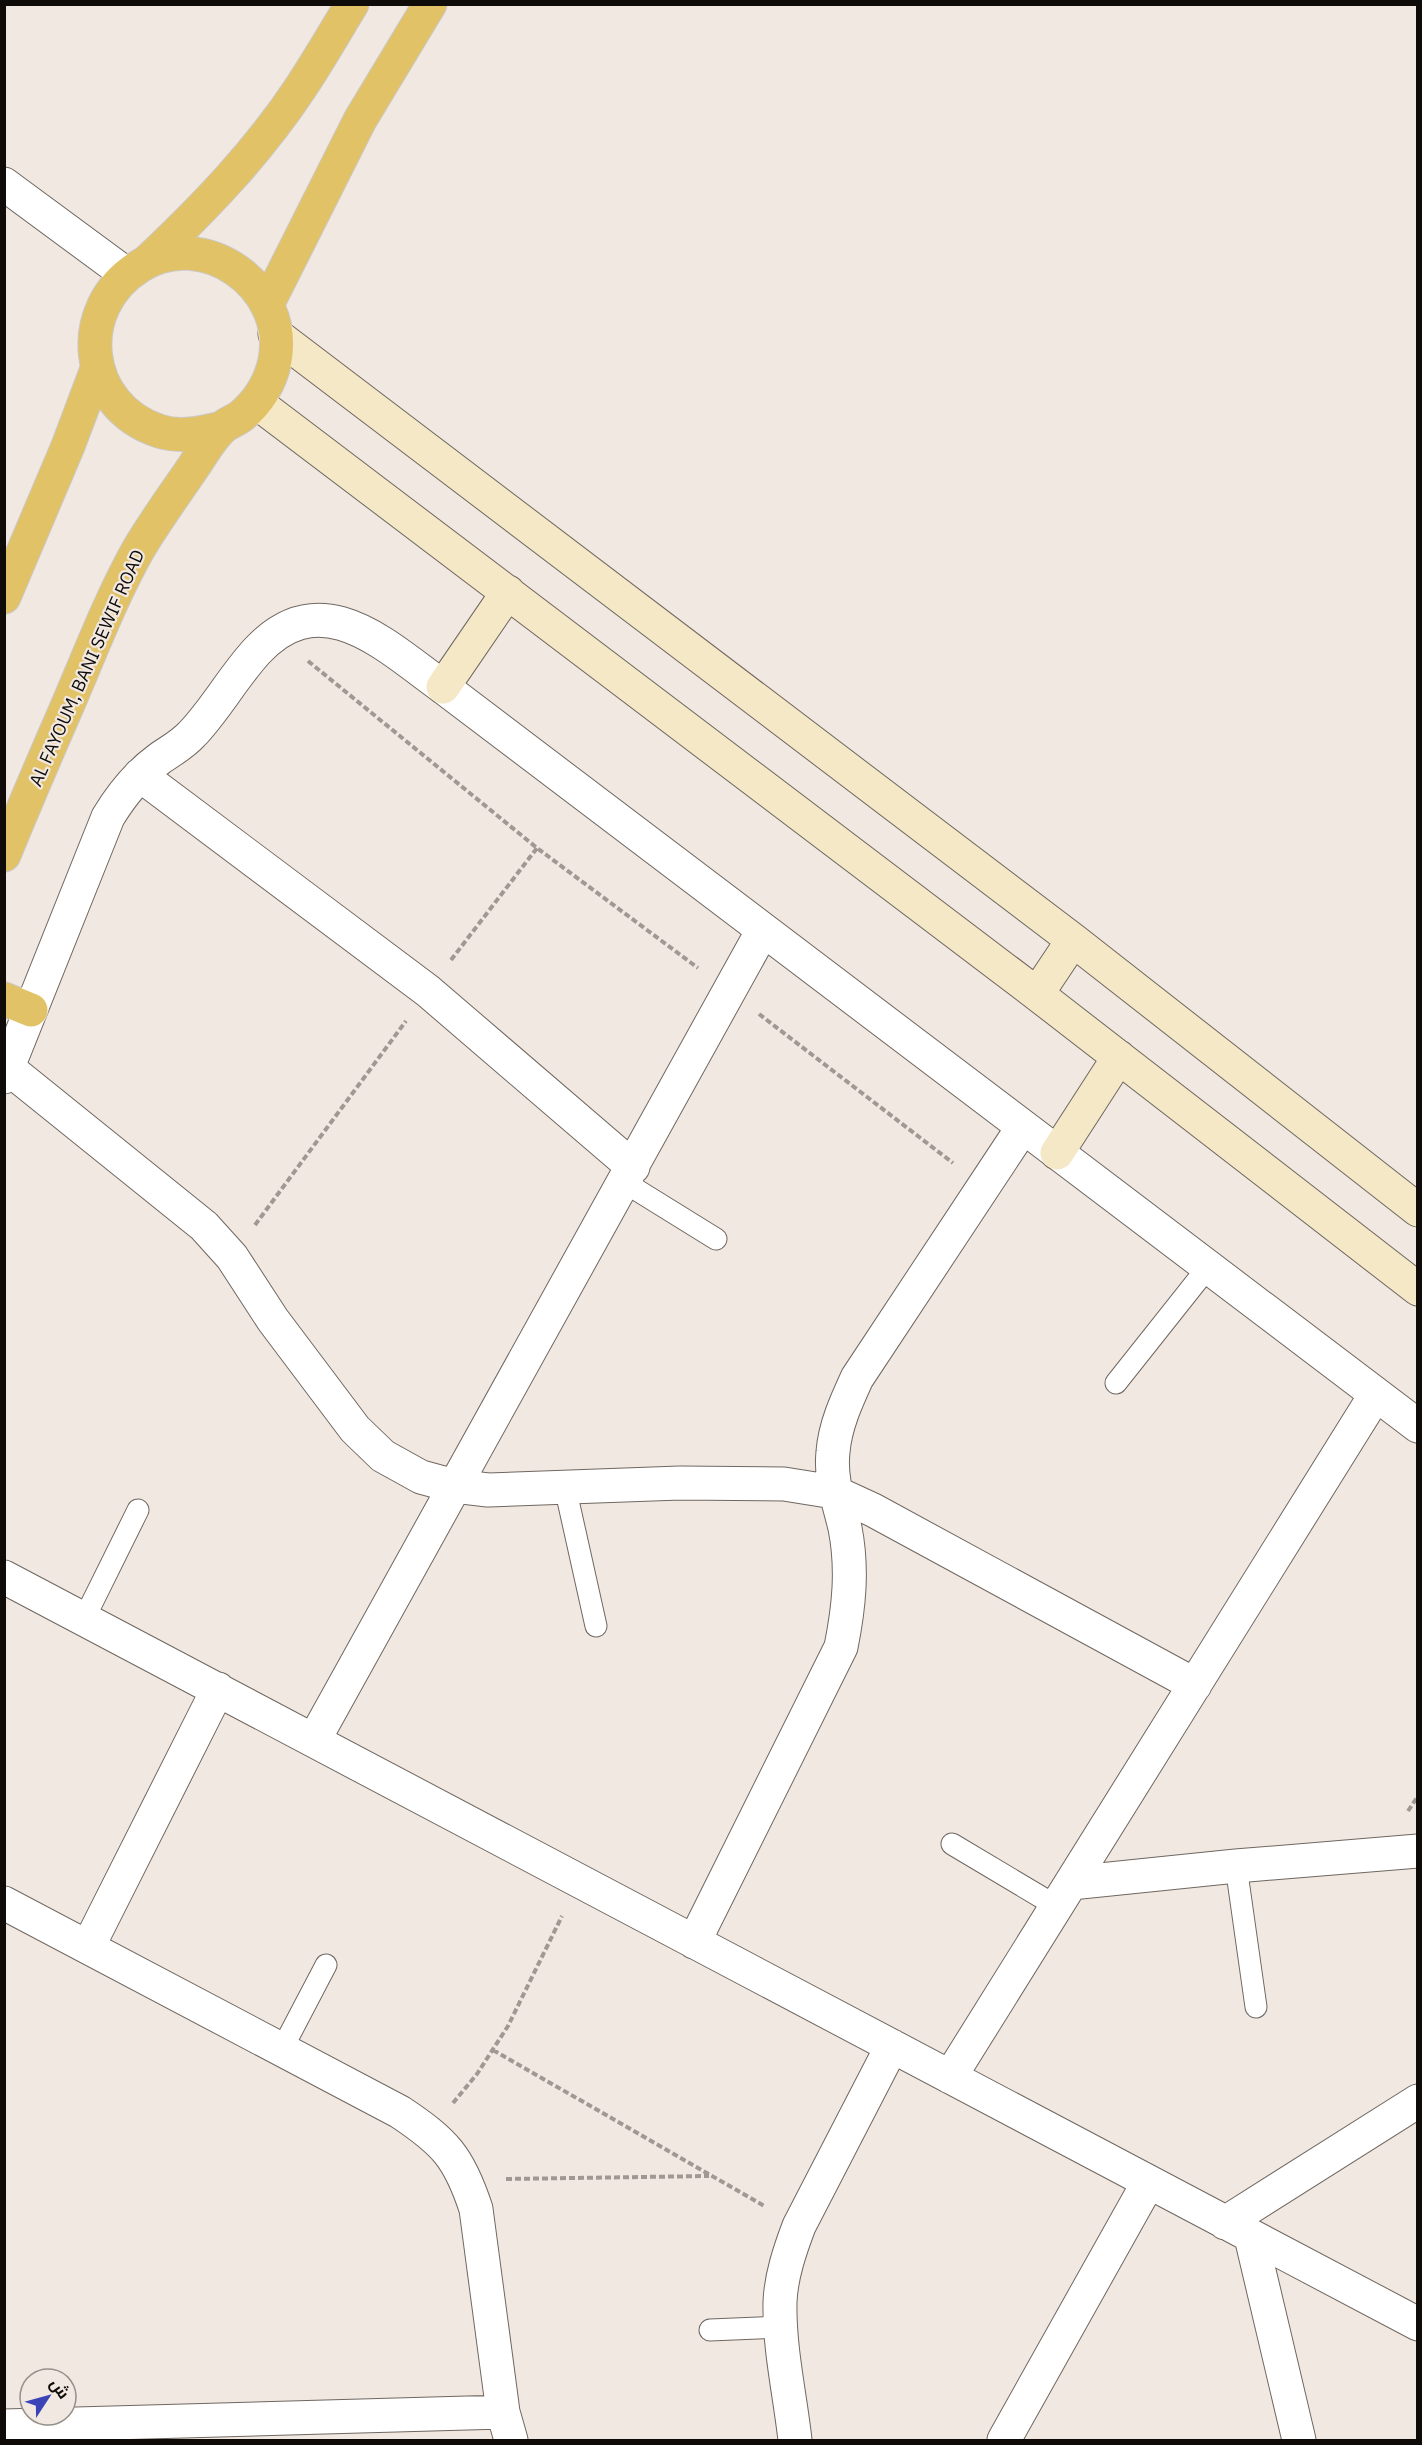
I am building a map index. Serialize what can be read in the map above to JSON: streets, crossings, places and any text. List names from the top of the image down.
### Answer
{
  "streets": {
    "highway": ["AL FAYOUM, BANI SEWIF ROAD"]
  },
  "north": "top right"
}
